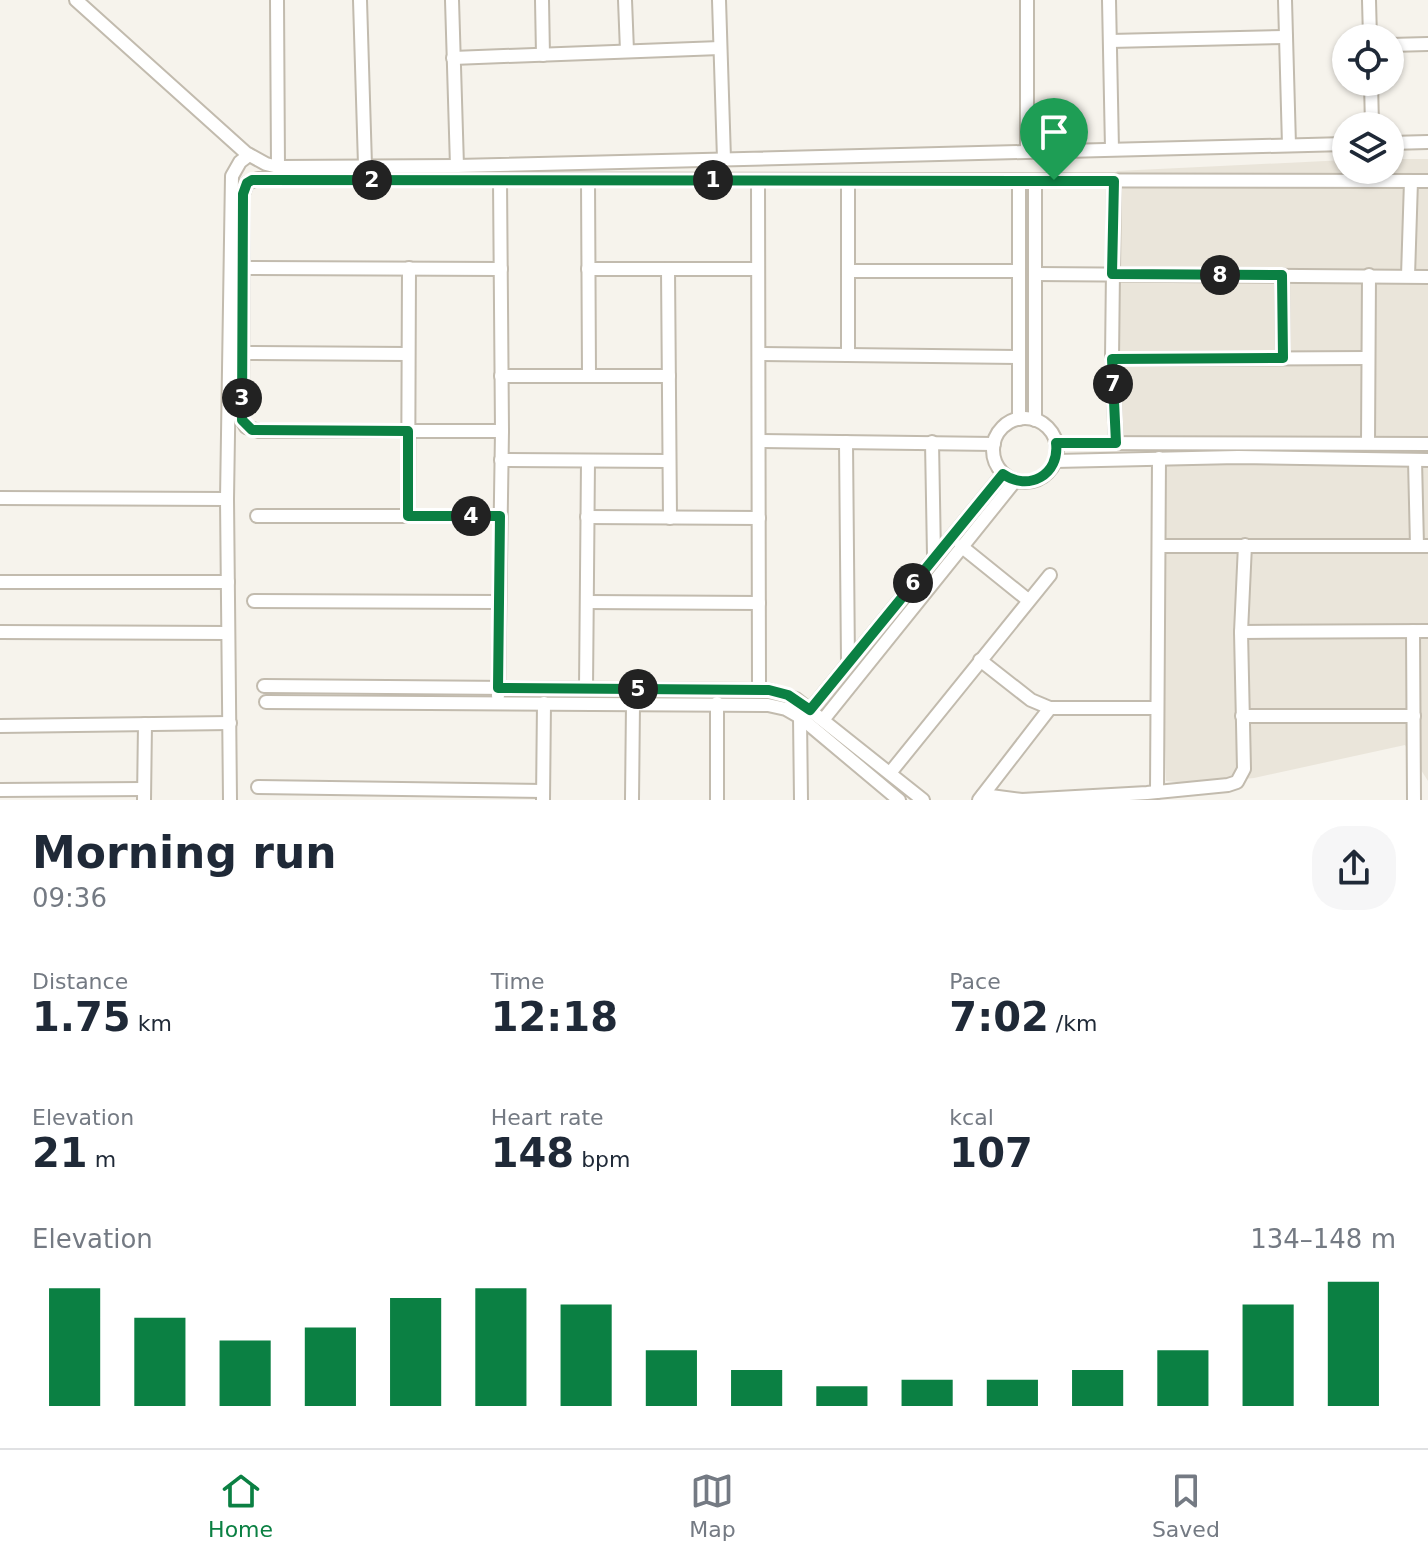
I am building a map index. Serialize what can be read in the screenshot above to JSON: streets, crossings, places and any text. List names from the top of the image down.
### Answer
{
  "page": {
    "pins": [
      "1",
      "2",
      "8",
      "7",
      "3",
      "4",
      "6",
      "5"
    ],
    "heading": ["Morning run", "09:36"],
    "stats": [
      ["Distance", "1.75 km"],
      ["Time", "12:18"],
      ["Pace", "7:02 /km"],
      ["Elevation", "21 m"],
      ["Heart rate", "148 bpm"],
      ["kcal", "107"]
    ],
    "chart": ["Elevation", "134–148 m"],
    "tabs": ["Home", "Map", "Saved"]
  }
}
